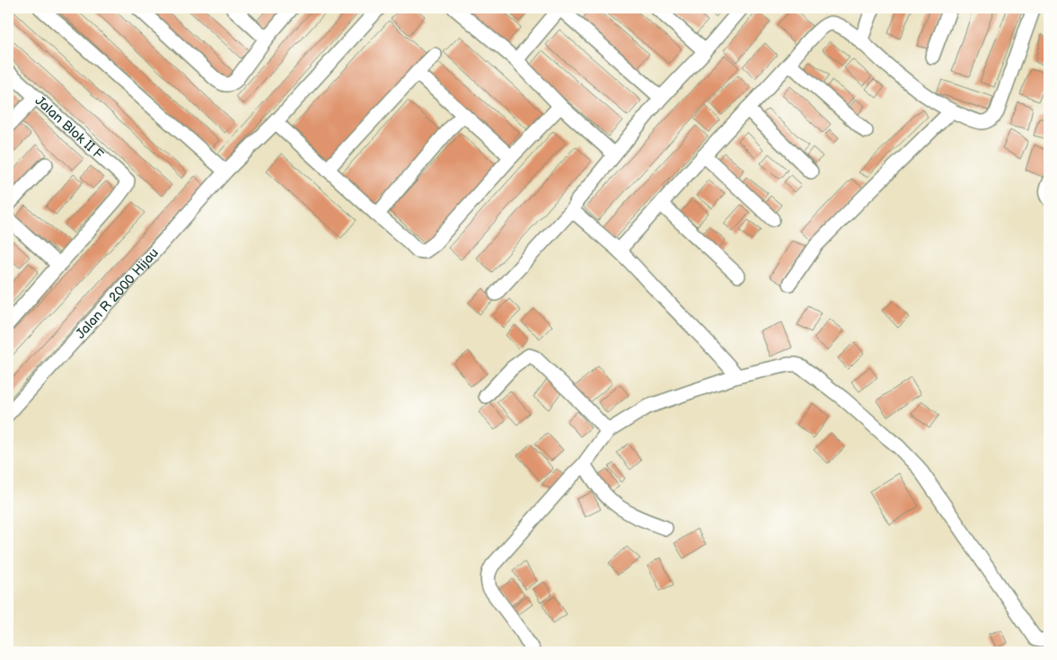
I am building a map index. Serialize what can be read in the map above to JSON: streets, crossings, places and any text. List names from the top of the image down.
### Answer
{
  "streets": {
    "street": ["Jalan Blok II F", "Jalan R 2000 Hijau"]
  }
}
